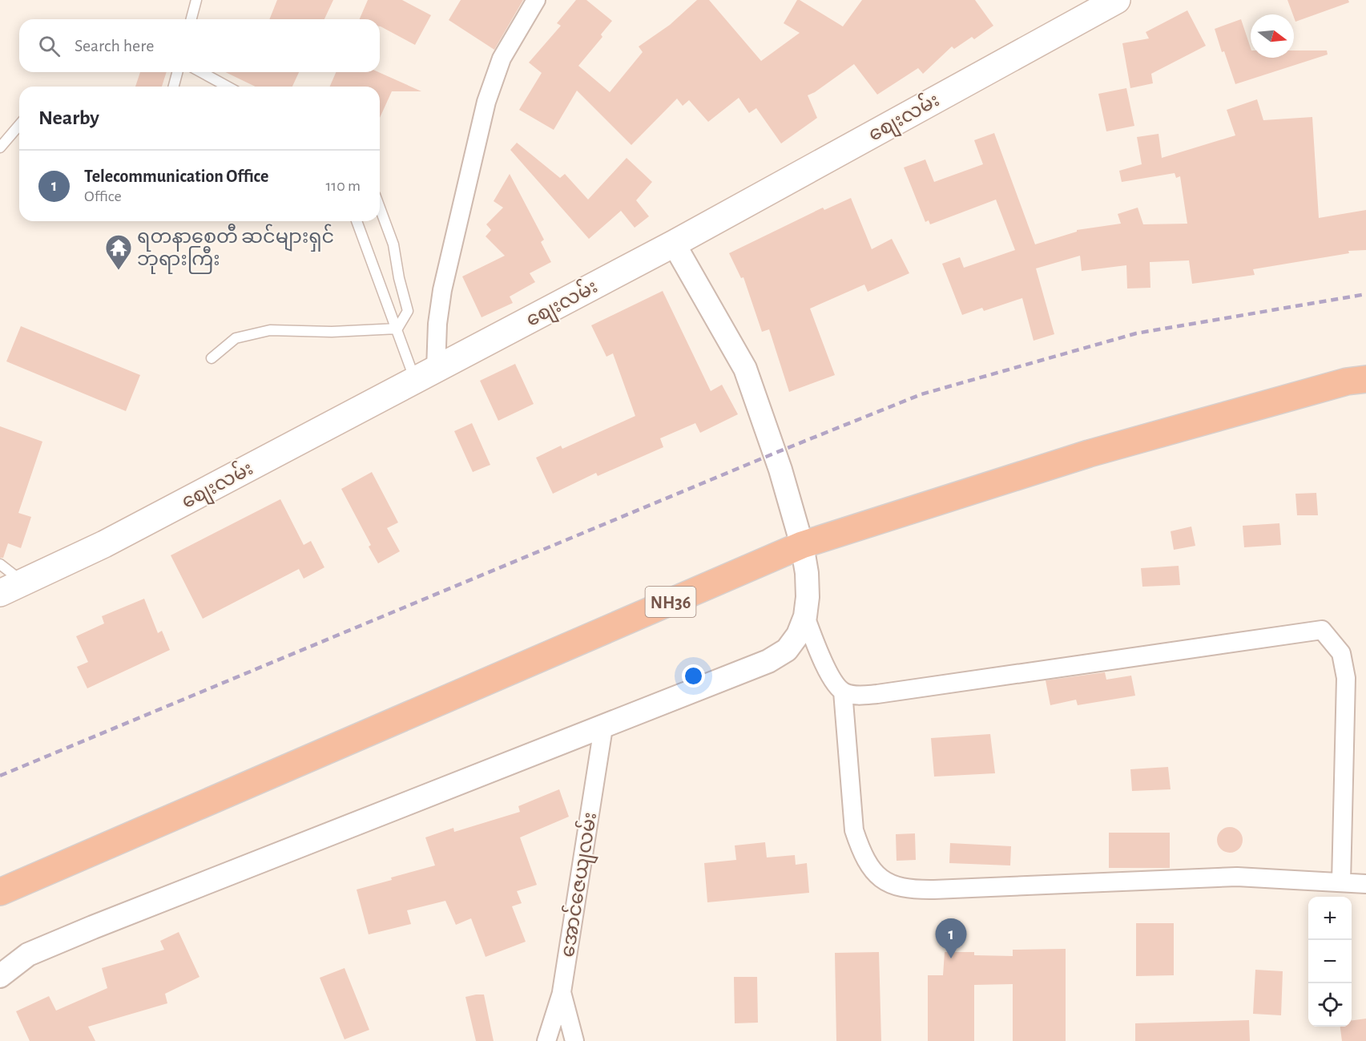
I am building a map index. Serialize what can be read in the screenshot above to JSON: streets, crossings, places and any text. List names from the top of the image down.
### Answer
{
  "streets": {
    "highway": ["NH36"],
    "main road": ["စျေးလမ်း"],
    "street": ["အောင်ဇေယျလမ်း"]
  },
  "places": {
    "temple": ["ရတနာစေတီ ဆင်များရှင် ဘုရားကြီး"]
  },
  "north": "right",
  "page": {
    "search": "Search here",
    "heading": "Nearby",
    "list": [
      {
        "mark": "1",
        "name": "Telecommunication Office",
        "note": "Office",
        "value": "110 m"
      }
    ],
    "map_buttons": ["+", "−"],
    "pins": "1"
  }
}
